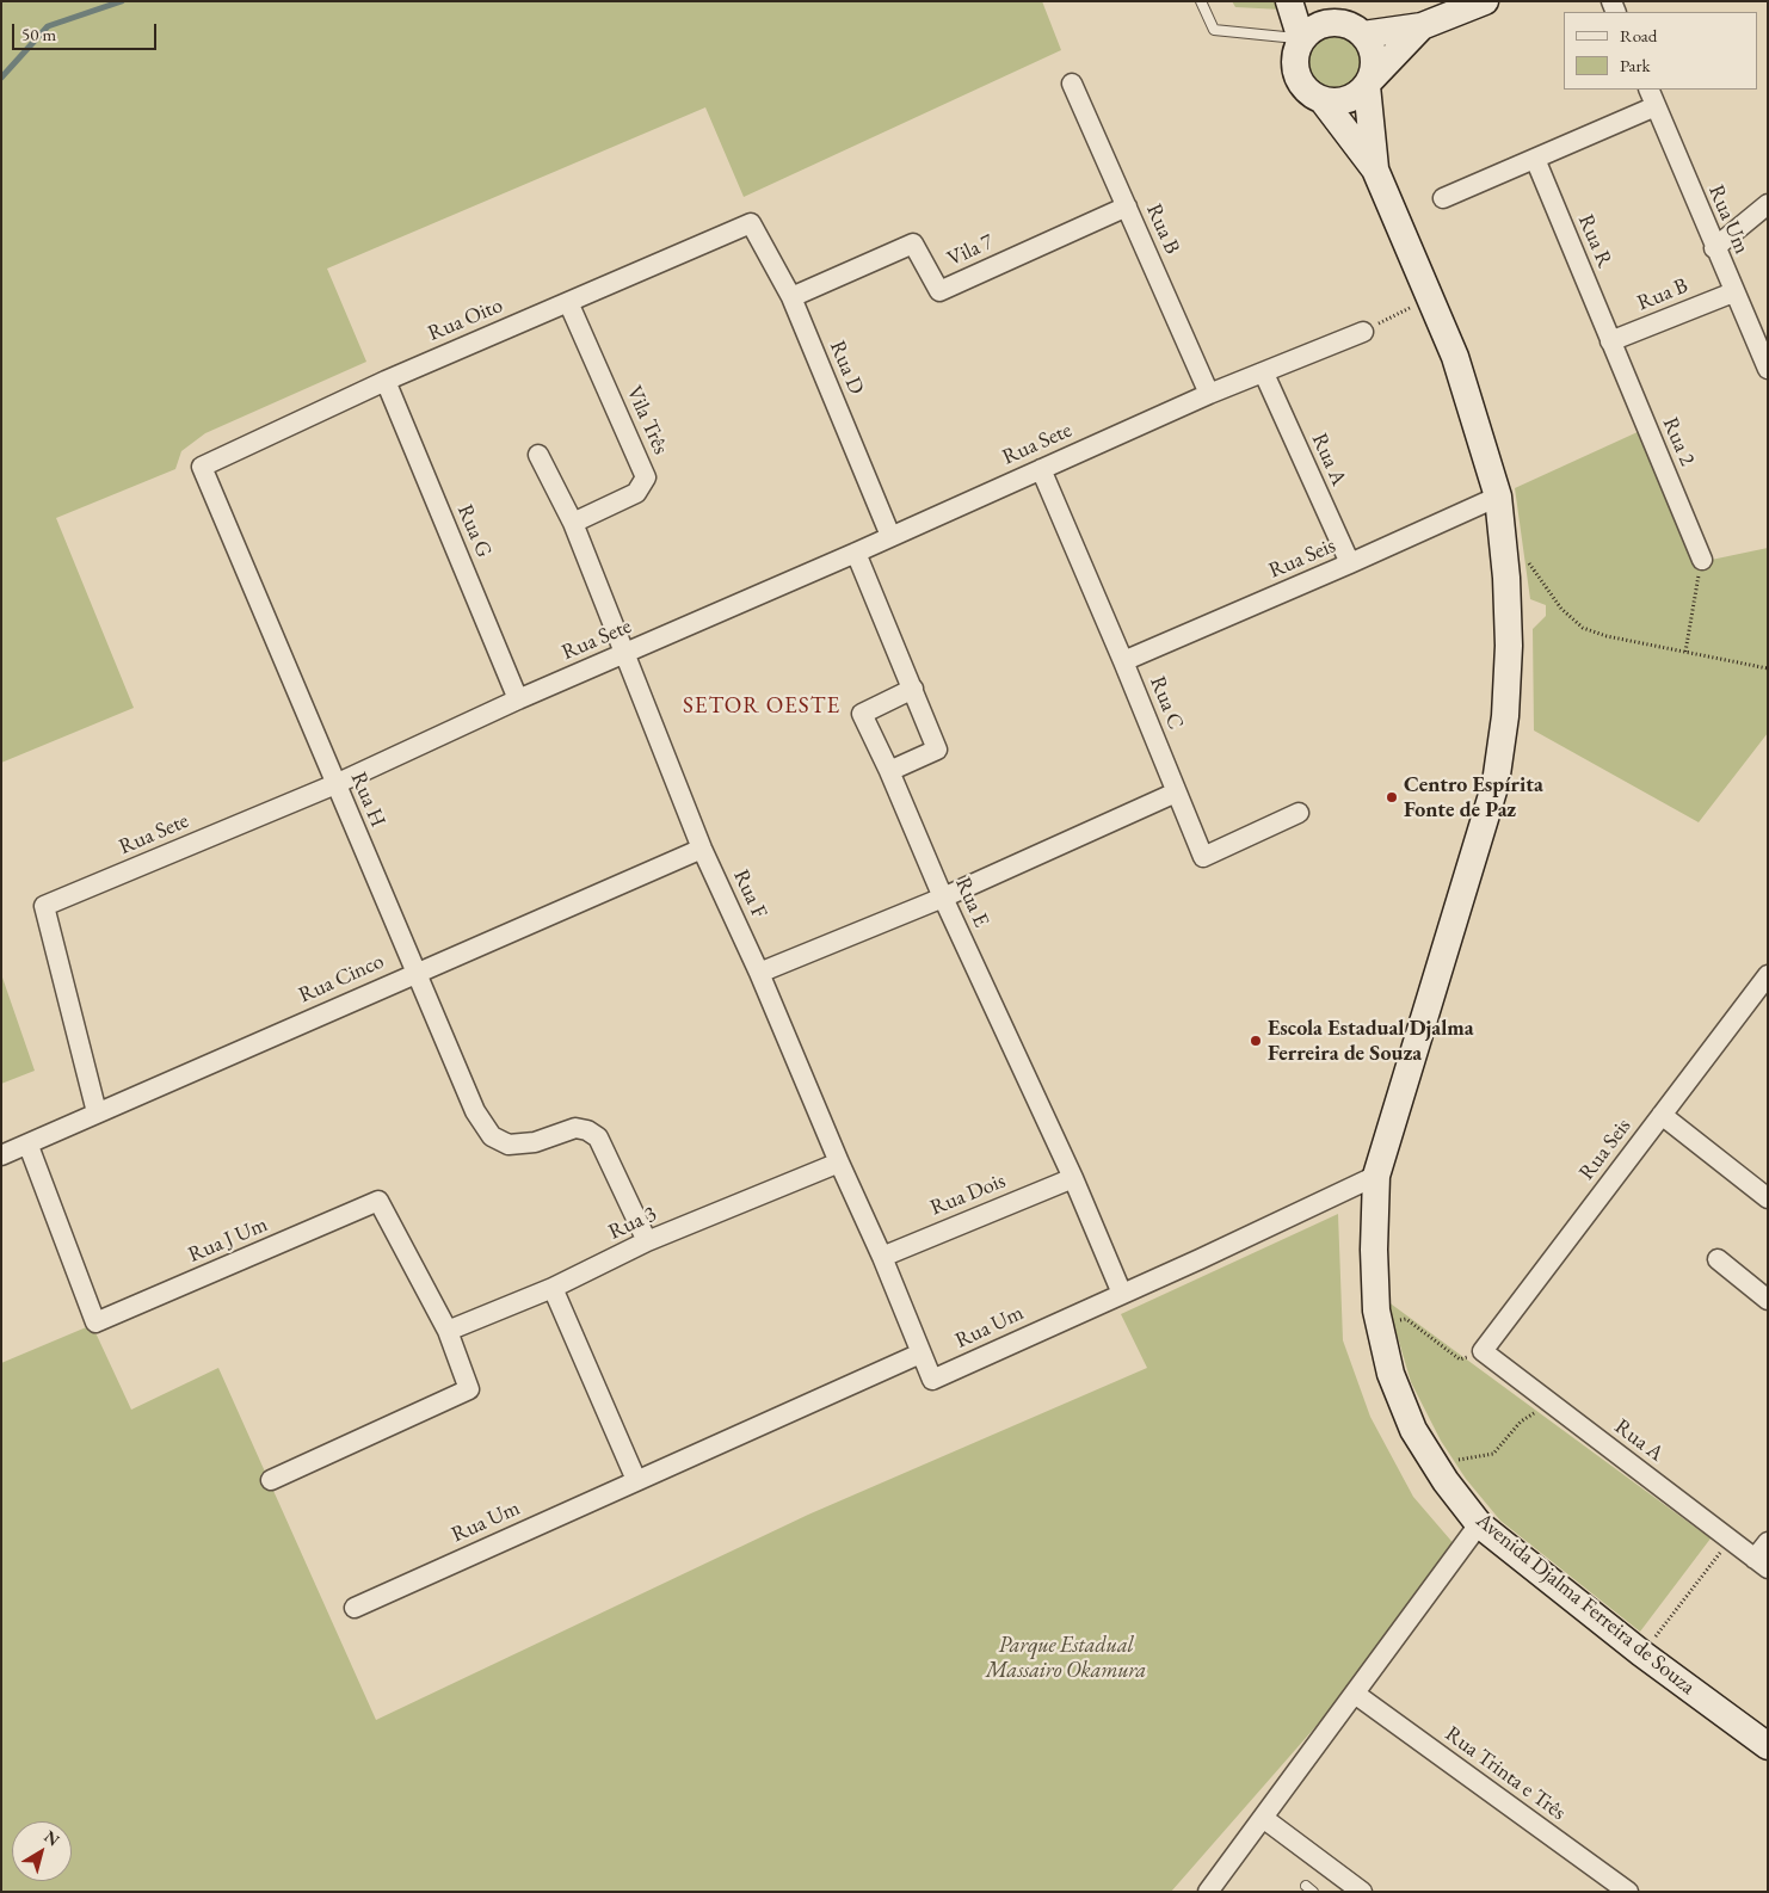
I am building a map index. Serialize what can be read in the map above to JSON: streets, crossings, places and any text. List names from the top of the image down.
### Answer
{
  "streets": {
    "main road": ["Avenida Djalma Ferreira de Souza"],
    "street": [
      "Rua Um",
      "Rua B",
      "Rua R",
      "Vila 7",
      "Rua Oito",
      "Rua D",
      "Vila Três",
      "Rua 2",
      "Rua Sete",
      "Rua A",
      "Rua G",
      "Rua Seis",
      "Rua C",
      "Rua H",
      "Rua F",
      "Rua E",
      "Rua Cinco",
      "Rua Dois",
      "Rua 3",
      "Rua J Um",
      "Rua Trinta e Três"
    ]
  },
  "crossings": [
    ["Rua Um", "Rua B"],
    ["Rua Um", "Rua F"],
    ["Rua Um", "Rua E"],
    ["Rua Um", "Avenida Djalma Ferreira de Souza"],
    ["Rua B", "Rua R"],
    ["Rua B", "Vila 7"],
    ["Rua B", "Rua 2"],
    ["Rua B", "Rua Sete"],
    ["Rua R", "Rua 2"],
    ["Vila 7", "Rua D"],
    ["Rua Oito", "Rua D"],
    ["Rua Oito", "Vila Três"],
    ["Rua Oito", "Rua G"],
    ["Rua Oito", "Rua H"],
    ["Rua D", "Rua Sete"],
    ["Vila Três", "Rua F"],
    ["Rua Sete", "Rua A"],
    ["Rua Sete", "Rua G"],
    ["Rua Sete", "Rua C"],
    ["Rua Sete", "Rua H"],
    ["Rua Sete", "Rua F"],
    ["Rua Sete", "Rua Cinco"],
    ["Rua A", "Rua Seis"],
    ["Rua Seis", "Rua C"],
    ["Rua Seis", "Avenida Djalma Ferreira de Souza"],
    ["Rua H", "Rua Cinco"],
    ["Rua H", "Rua 3"],
    ["Rua F", "Rua Cinco"],
    ["Rua F", "Rua Dois"],
    ["Rua F", "Rua 3"],
    ["Rua E", "Rua Dois"],
    ["Rua Cinco", "Rua J Um"],
    ["Rua 3", "Rua J Um"]
  ],
  "districts": ["SETOR OESTE"],
  "parks": ["Parque Estadual Massairo Okamura"],
  "places": ["Centro Espírita Fonte de Paz", "Escola Estadual Djalma Ferreira de Souza"],
  "legend": ["Road", "Park"],
  "scale_bar": "50 m",
  "north": "top right"
}
